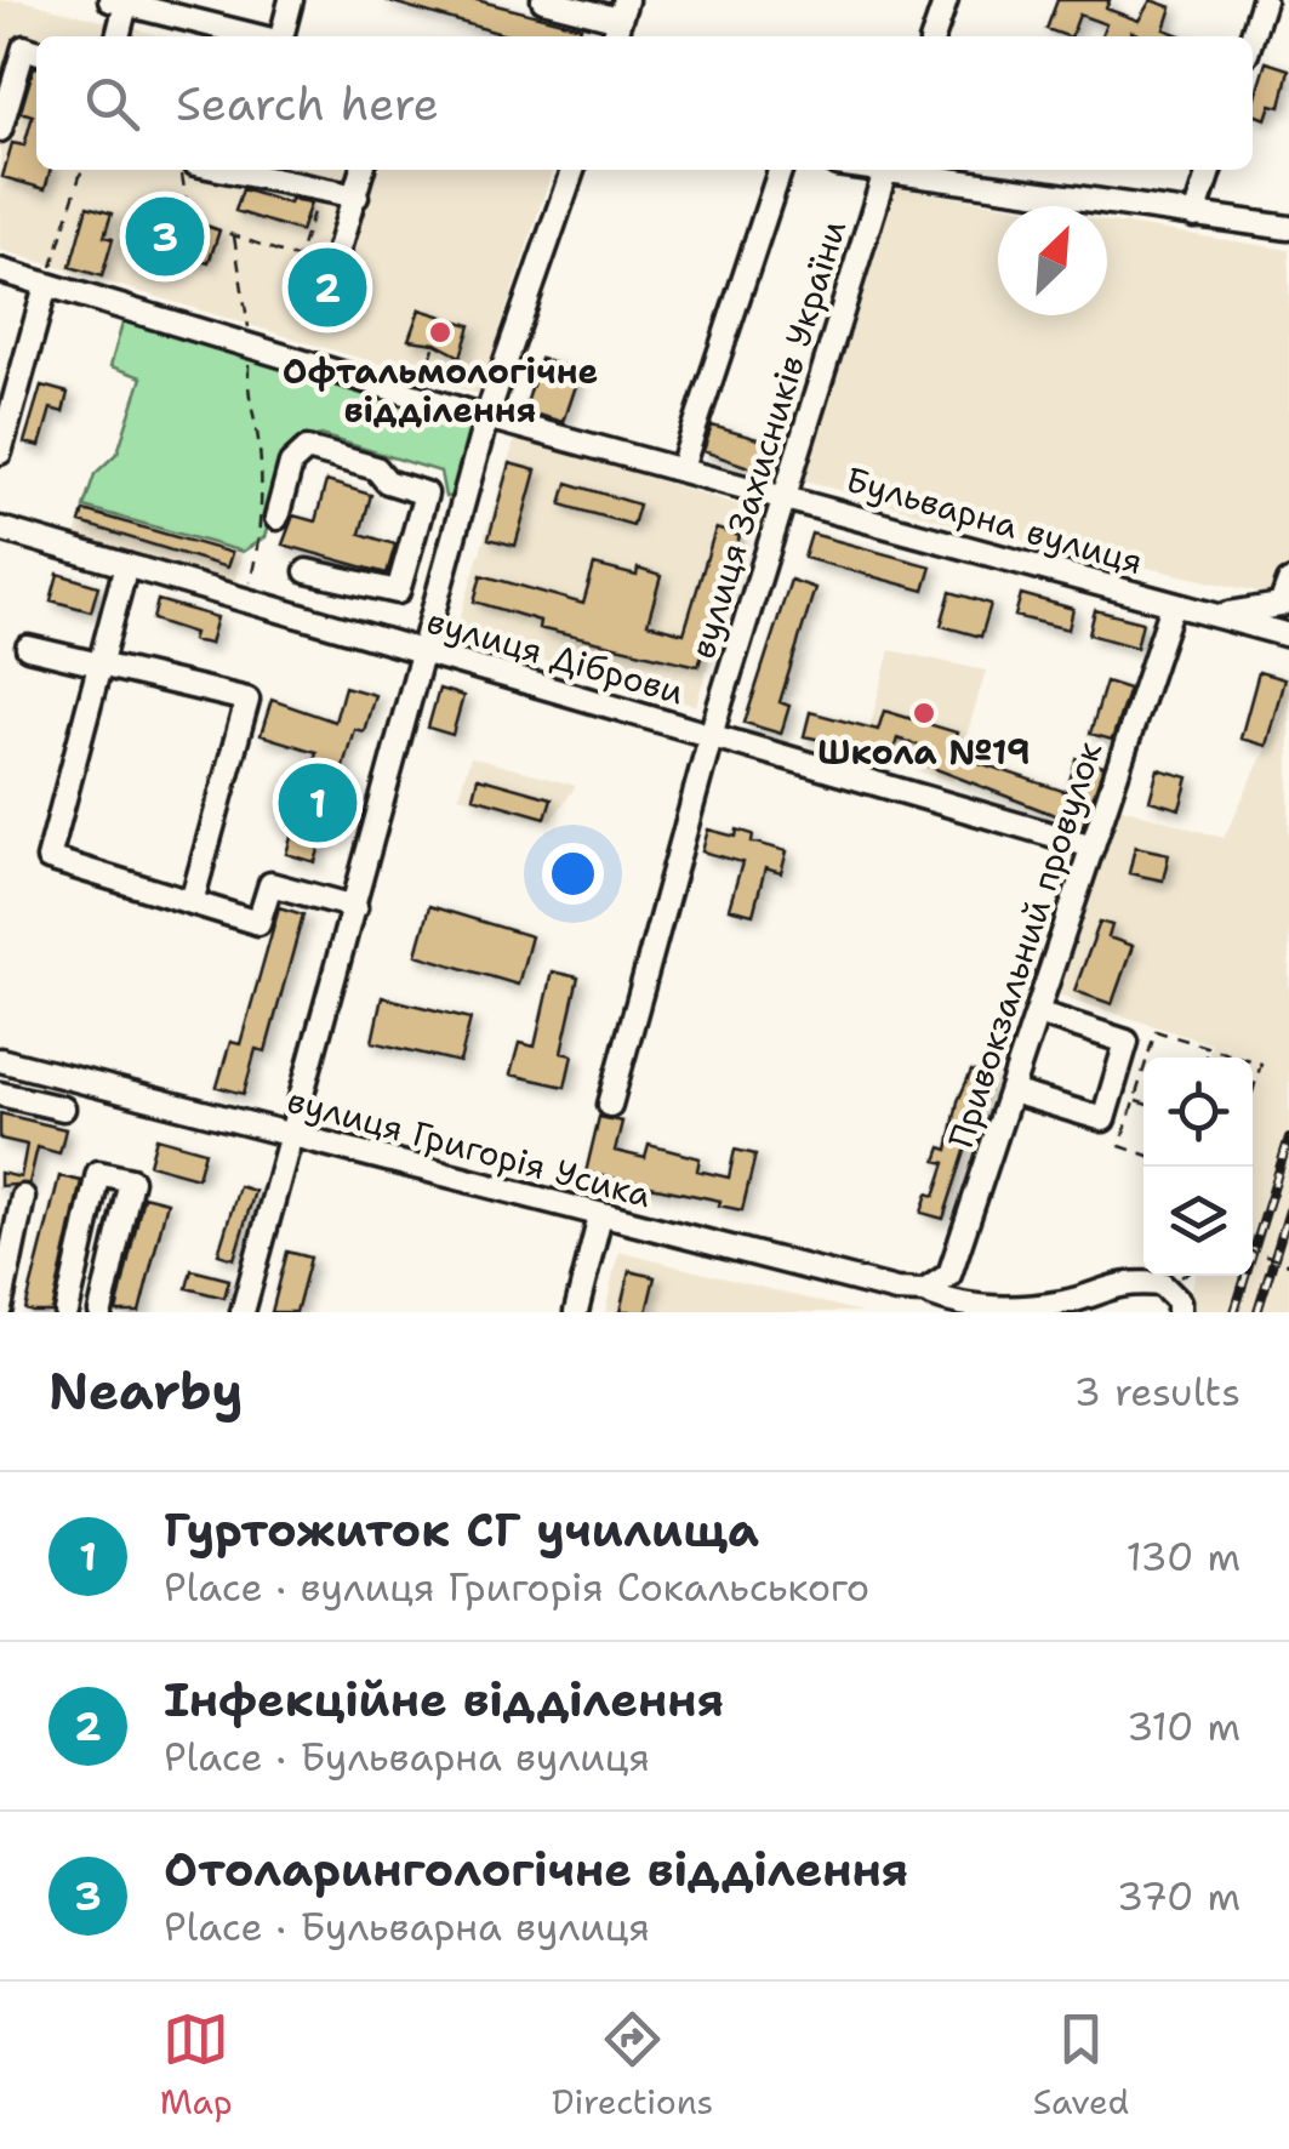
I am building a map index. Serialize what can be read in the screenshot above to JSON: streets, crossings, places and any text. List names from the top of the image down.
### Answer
{
  "streets": {
    "street": [
      "вулиця Захисників України",
      "Бульварна вулиця",
      "вулиця Діброви",
      "Привокзальний провулок",
      "вулиця Григорія Усика"
    ]
  },
  "crossings": [
    ["вулиця Захисників України", "Бульварна вулиця"],
    ["вулиця Захисників України", "вулиця Діброви"],
    ["Бульварна вулиця", "Привокзальний провулок"],
    ["вулиця Діброви", "Привокзальний провулок"],
    ["Привокзальний провулок", "вулиця Григорія Усика"]
  ],
  "places": ["Офтальмологічне відділення", "Школа №19"],
  "north": "top right",
  "page": {
    "search": "Search here",
    "pins": ["3", "2", "1"],
    "heading": ["Nearby", "3 results"],
    "list": [
      {
        "mark": "1",
        "name": "Гуртожиток СГ училища",
        "note": "Place · вулиця Григорія Сокальського",
        "value": "130 m"
      },
      {
        "mark": "2",
        "name": "Інфекційне відділення",
        "note": "Place · Бульварна вулиця",
        "value": "310 m"
      },
      {
        "mark": "3",
        "name": "Отоларингологічне відділення",
        "note": "Place · Бульварна вулиця",
        "value": "370 m"
      }
    ],
    "nav": ["Map", "Directions", "Saved"]
  }
}
